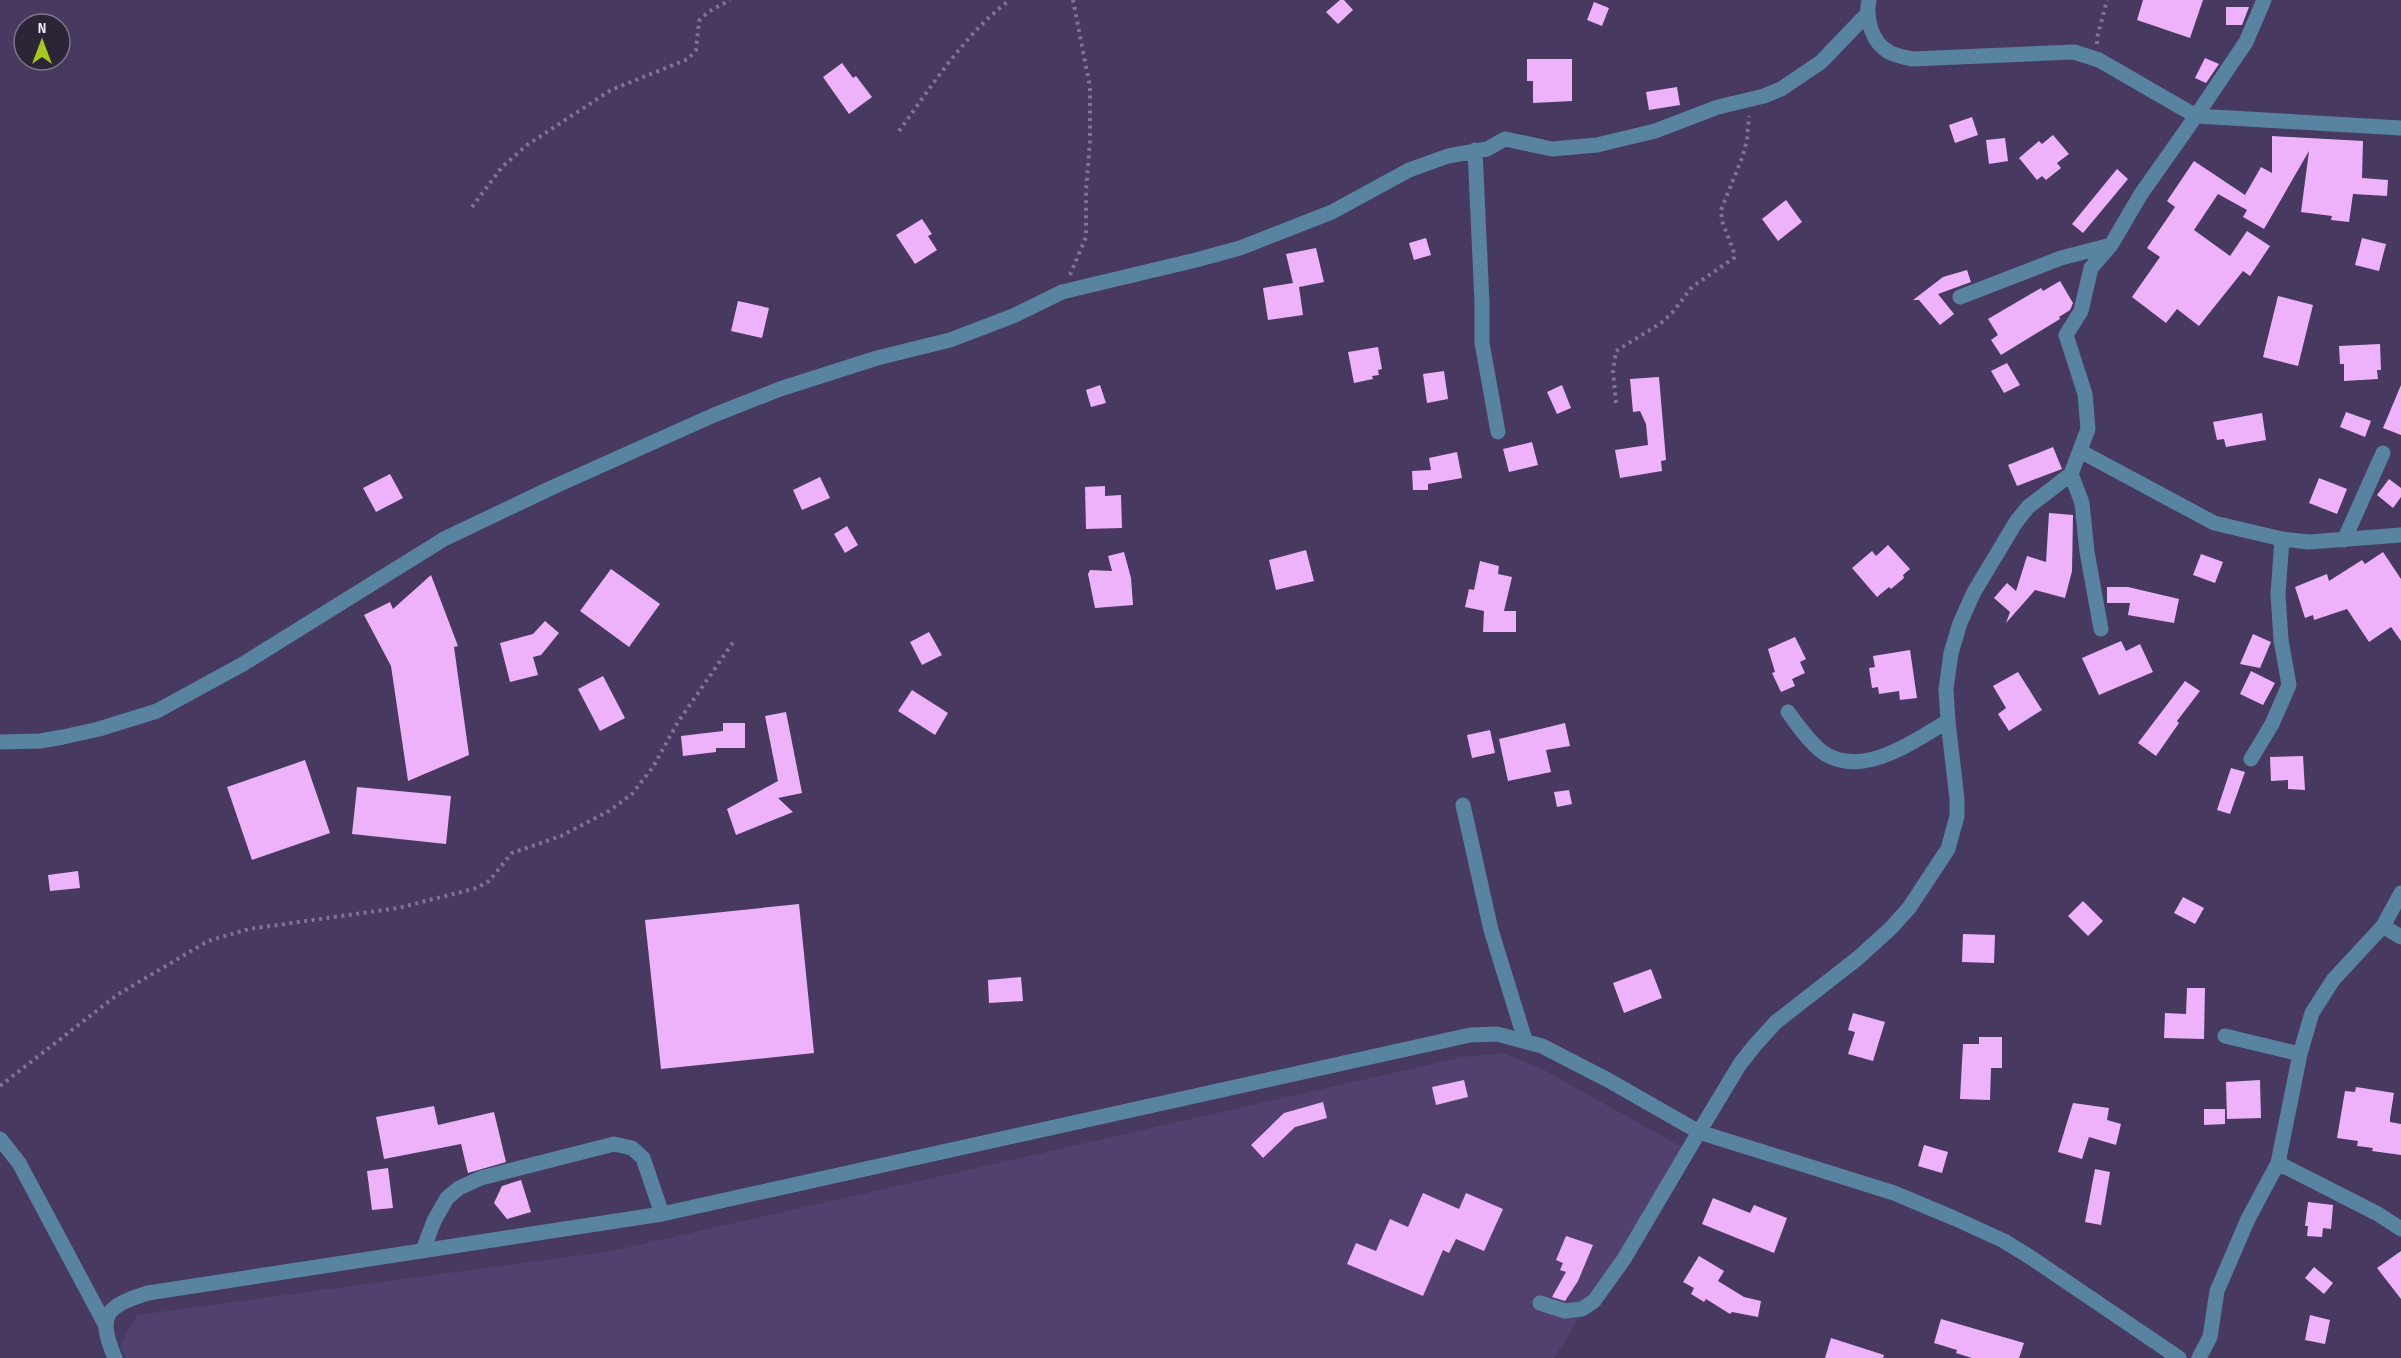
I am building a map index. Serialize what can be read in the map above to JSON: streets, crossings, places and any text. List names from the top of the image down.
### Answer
{
  "north": "top"
}
